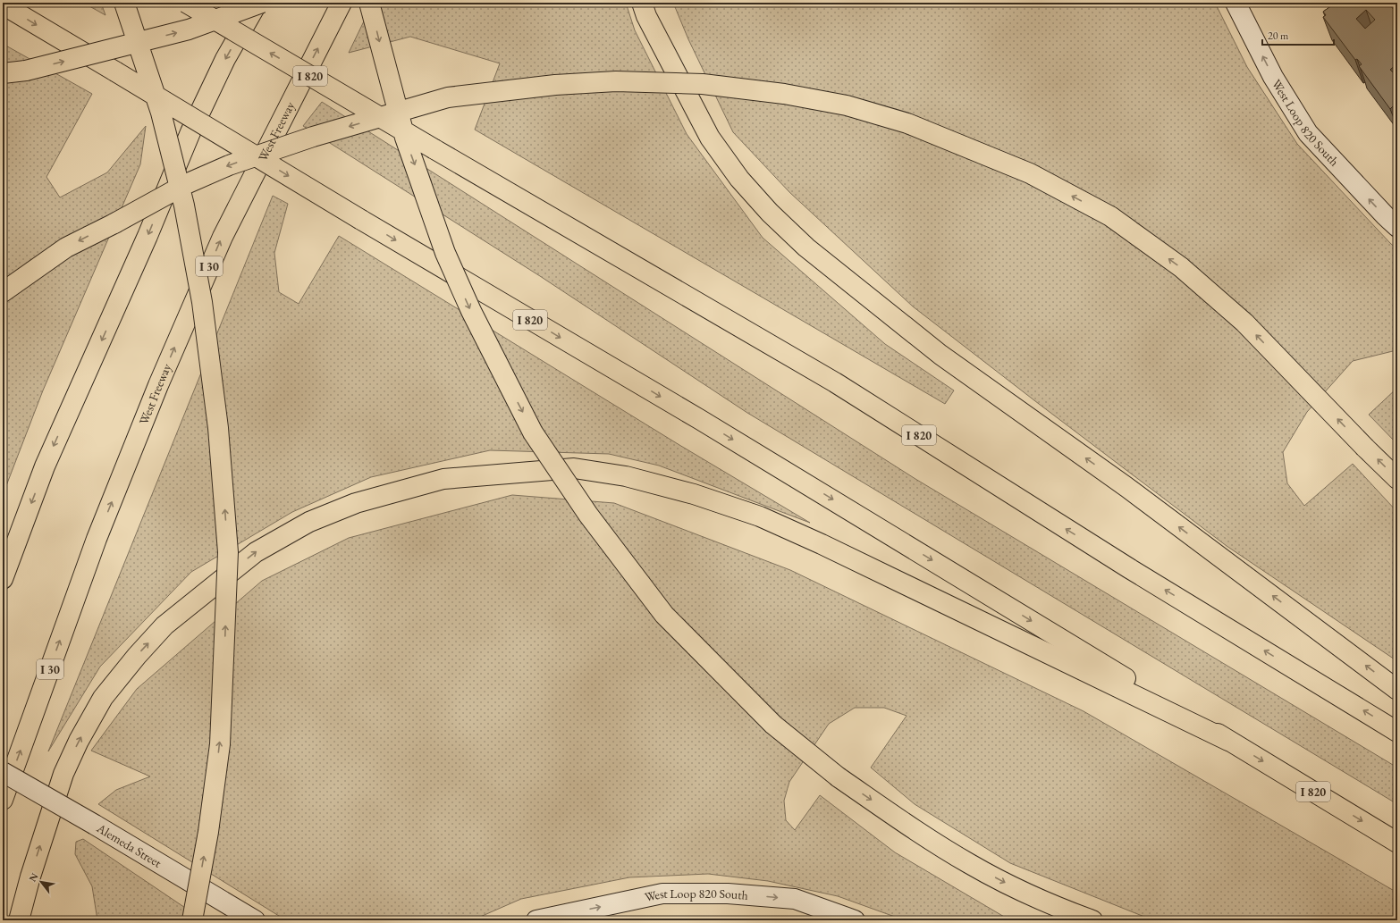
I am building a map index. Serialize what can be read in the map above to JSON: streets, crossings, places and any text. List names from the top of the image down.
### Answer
{
  "streets": {
    "highway": ["I 820", "West Freeway", "I 30"],
    "main road": ["West Loop 820 South", "Alemeda Street"]
  },
  "scale_bar": "20 m",
  "north": "top left"
}
